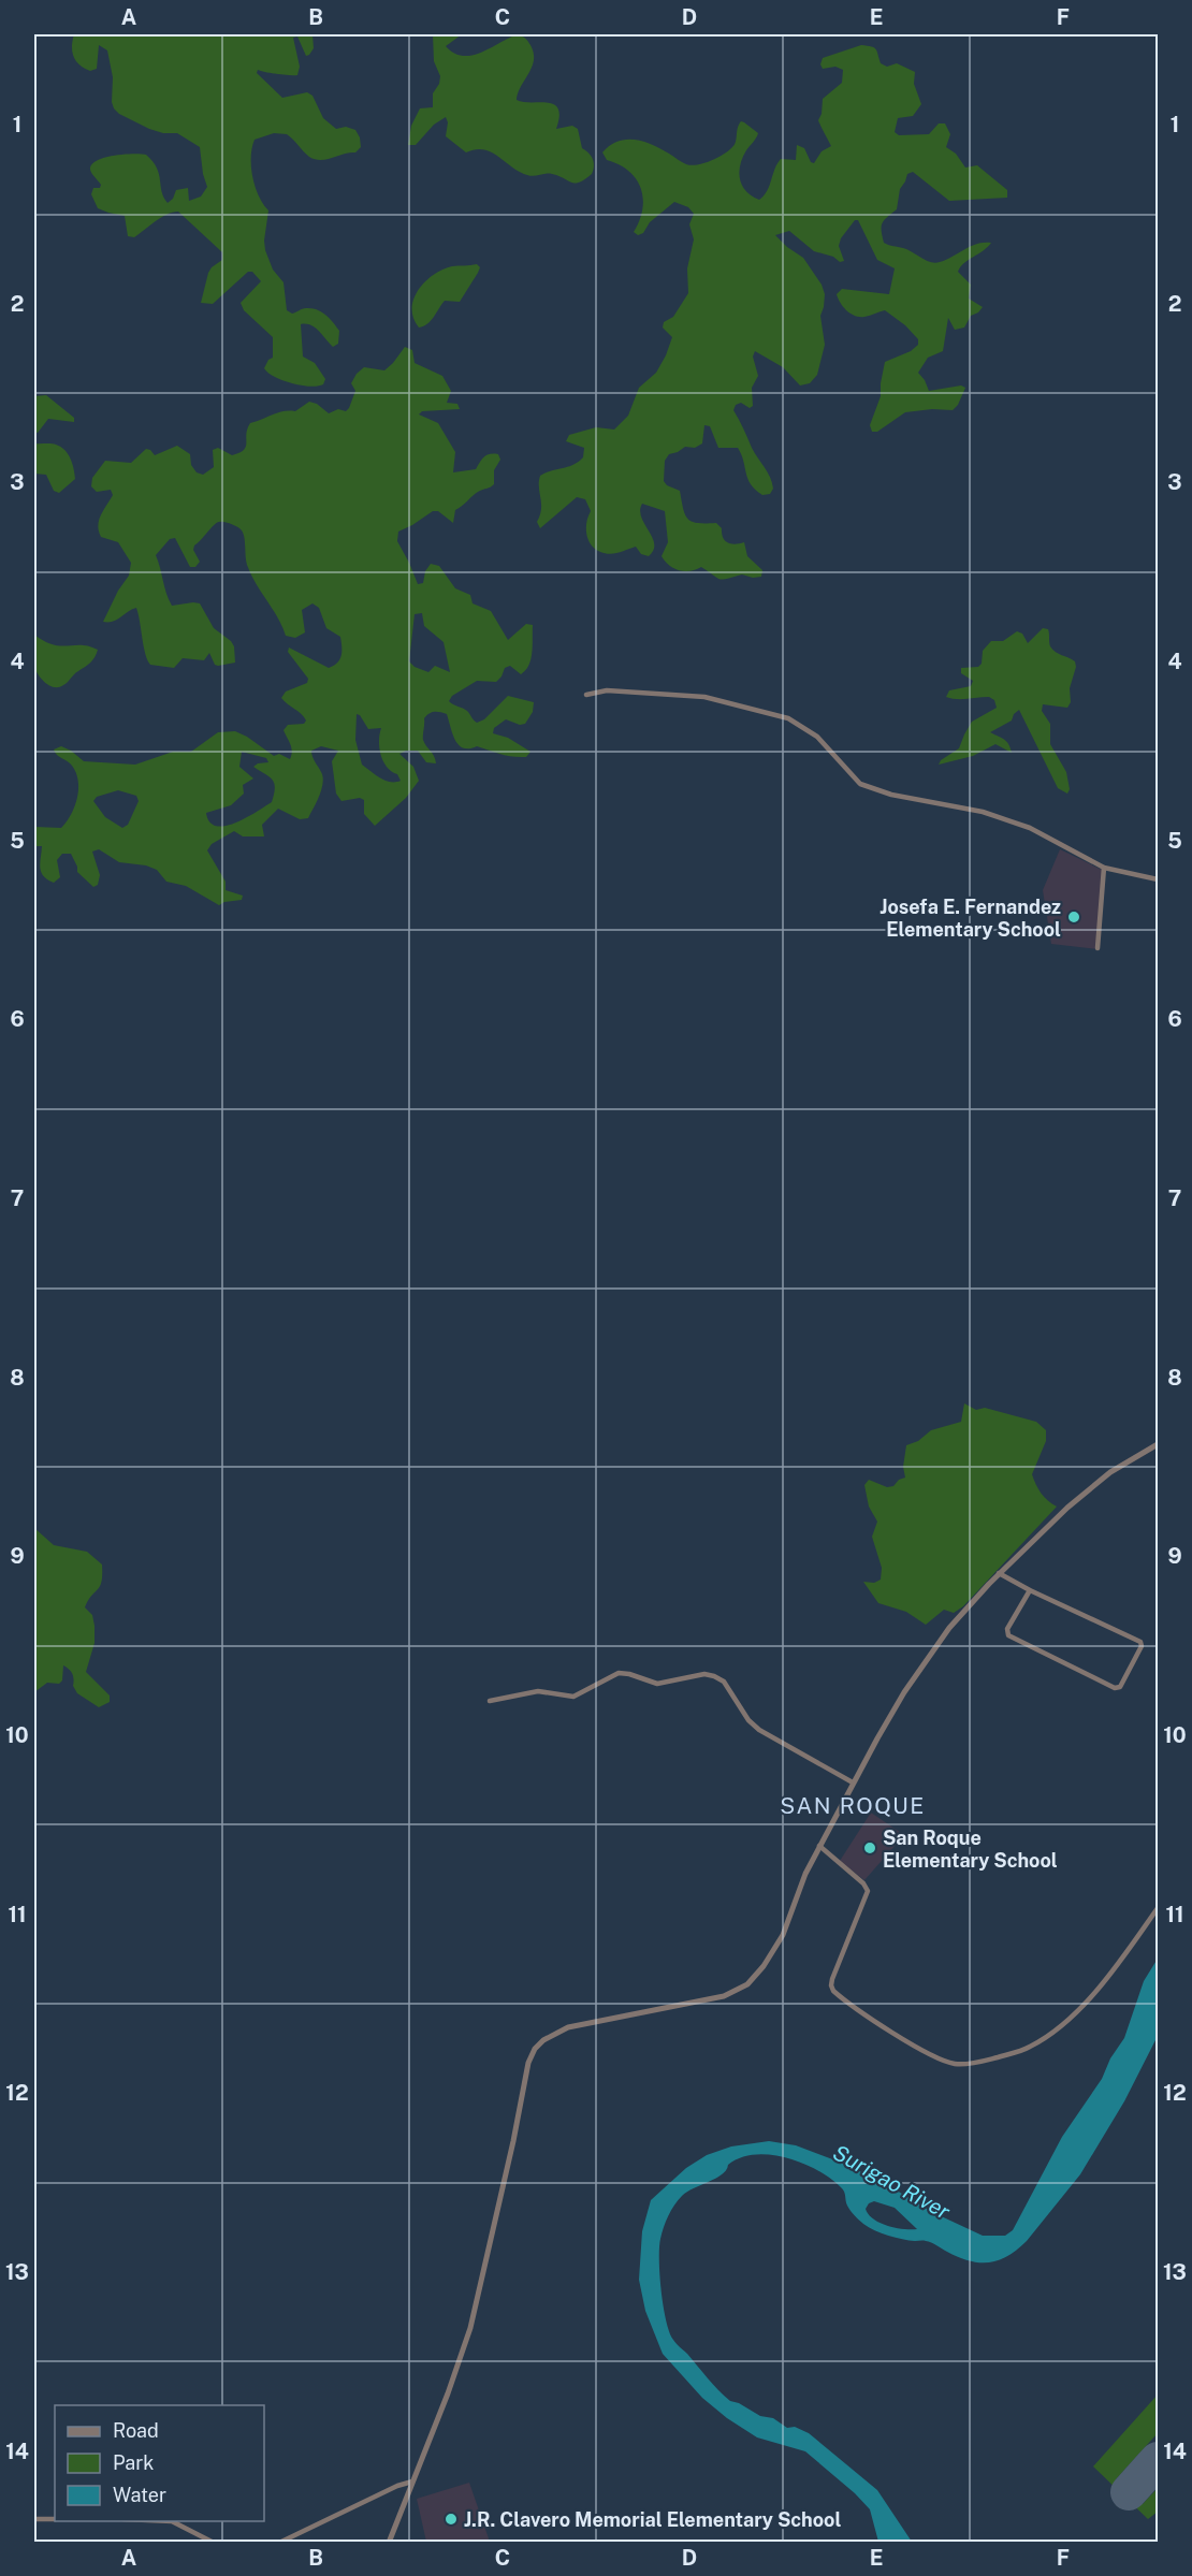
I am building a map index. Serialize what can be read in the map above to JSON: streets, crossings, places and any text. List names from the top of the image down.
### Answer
{
  "districts": ["SAN ROQUE"],
  "water": ["Surigao River"],
  "places": ["Josefa E. Fernandez Elementary School", "San Roque Elementary School", "J.R. Clavero Memorial Elementary School"],
  "legend": ["Road", "Park", "Water"],
  "grid": {
    "columns": [
      "A",
      "B",
      "C",
      "D",
      "E",
      "F"
    ],
    "rows": [
      "1",
      "2",
      "3",
      "4",
      "5",
      "6",
      "7",
      "8",
      "9",
      "10",
      "11",
      "12",
      "13",
      "14"
    ]
  }
}
